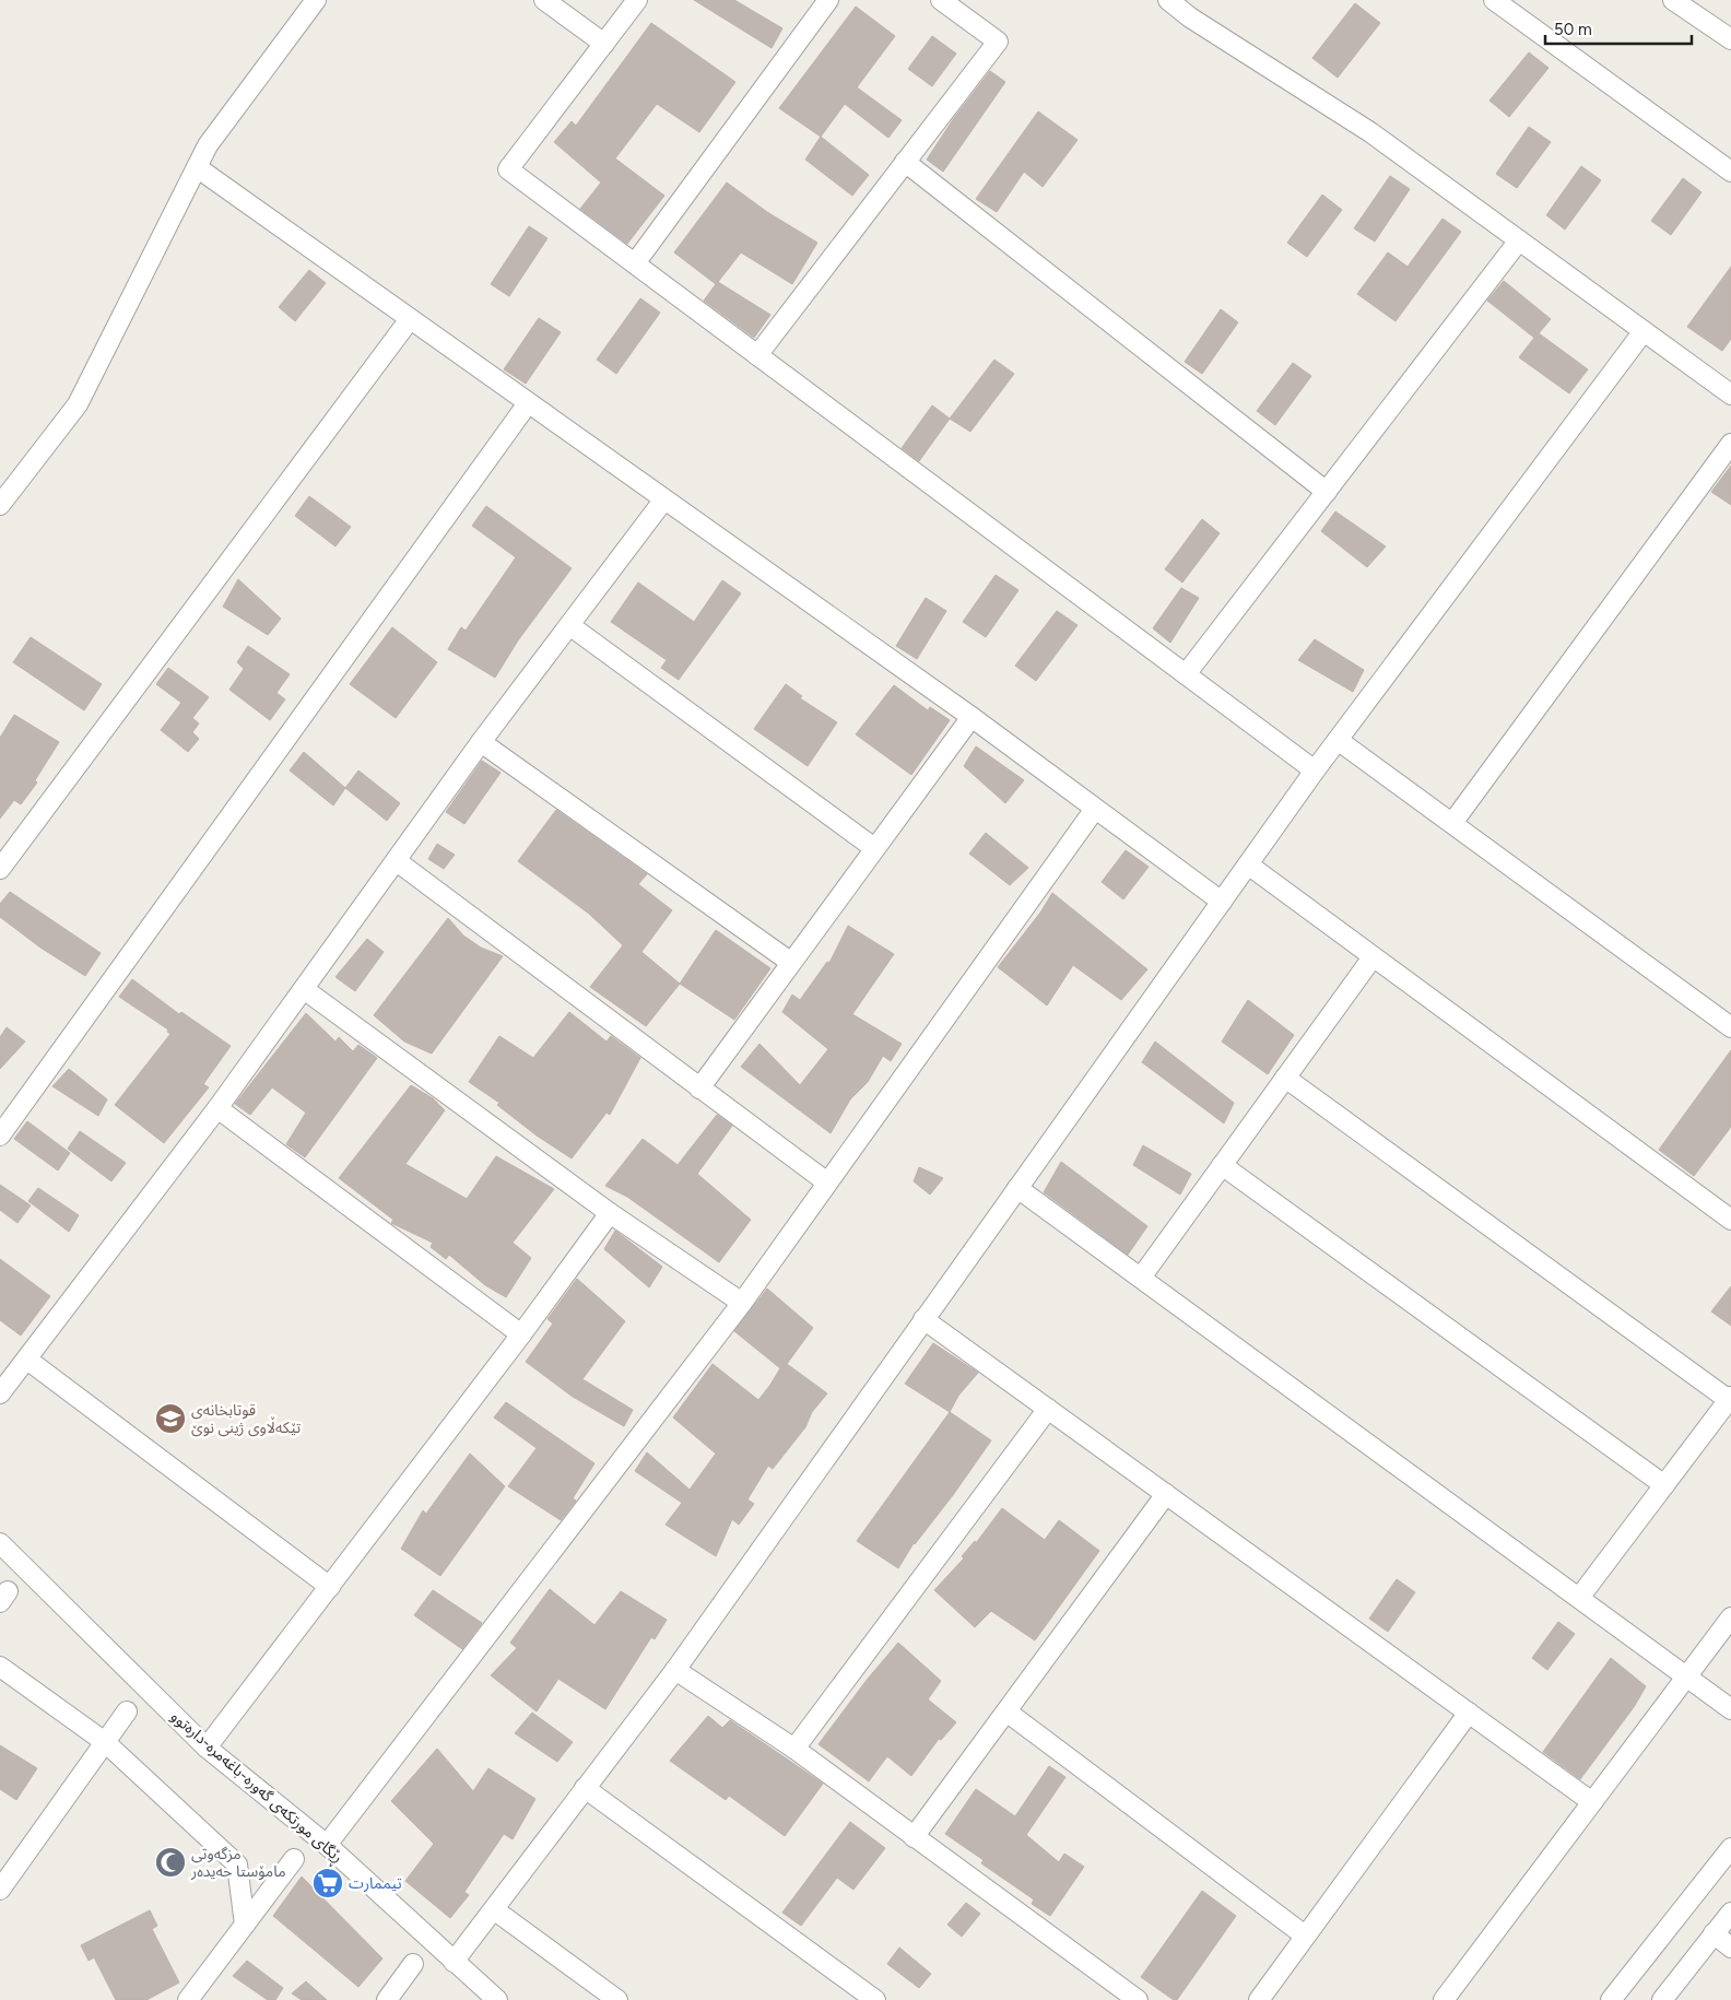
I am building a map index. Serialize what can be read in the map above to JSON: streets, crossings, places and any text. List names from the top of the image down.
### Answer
{
  "streets": {
    "street": ["ڕێگای مورتکەی گەورە-باغەمرە-دارەتوو"]
  },
  "places": {
    "school or university": ["قوتابخانەی تێکەڵاوی ژینی نوێ"],
    "mosque": ["مزگەوتی مامۆستا حەیدەر"],
    "supermarket": ["تیممارت"]
  },
  "scale_bar": "50 m"
}
